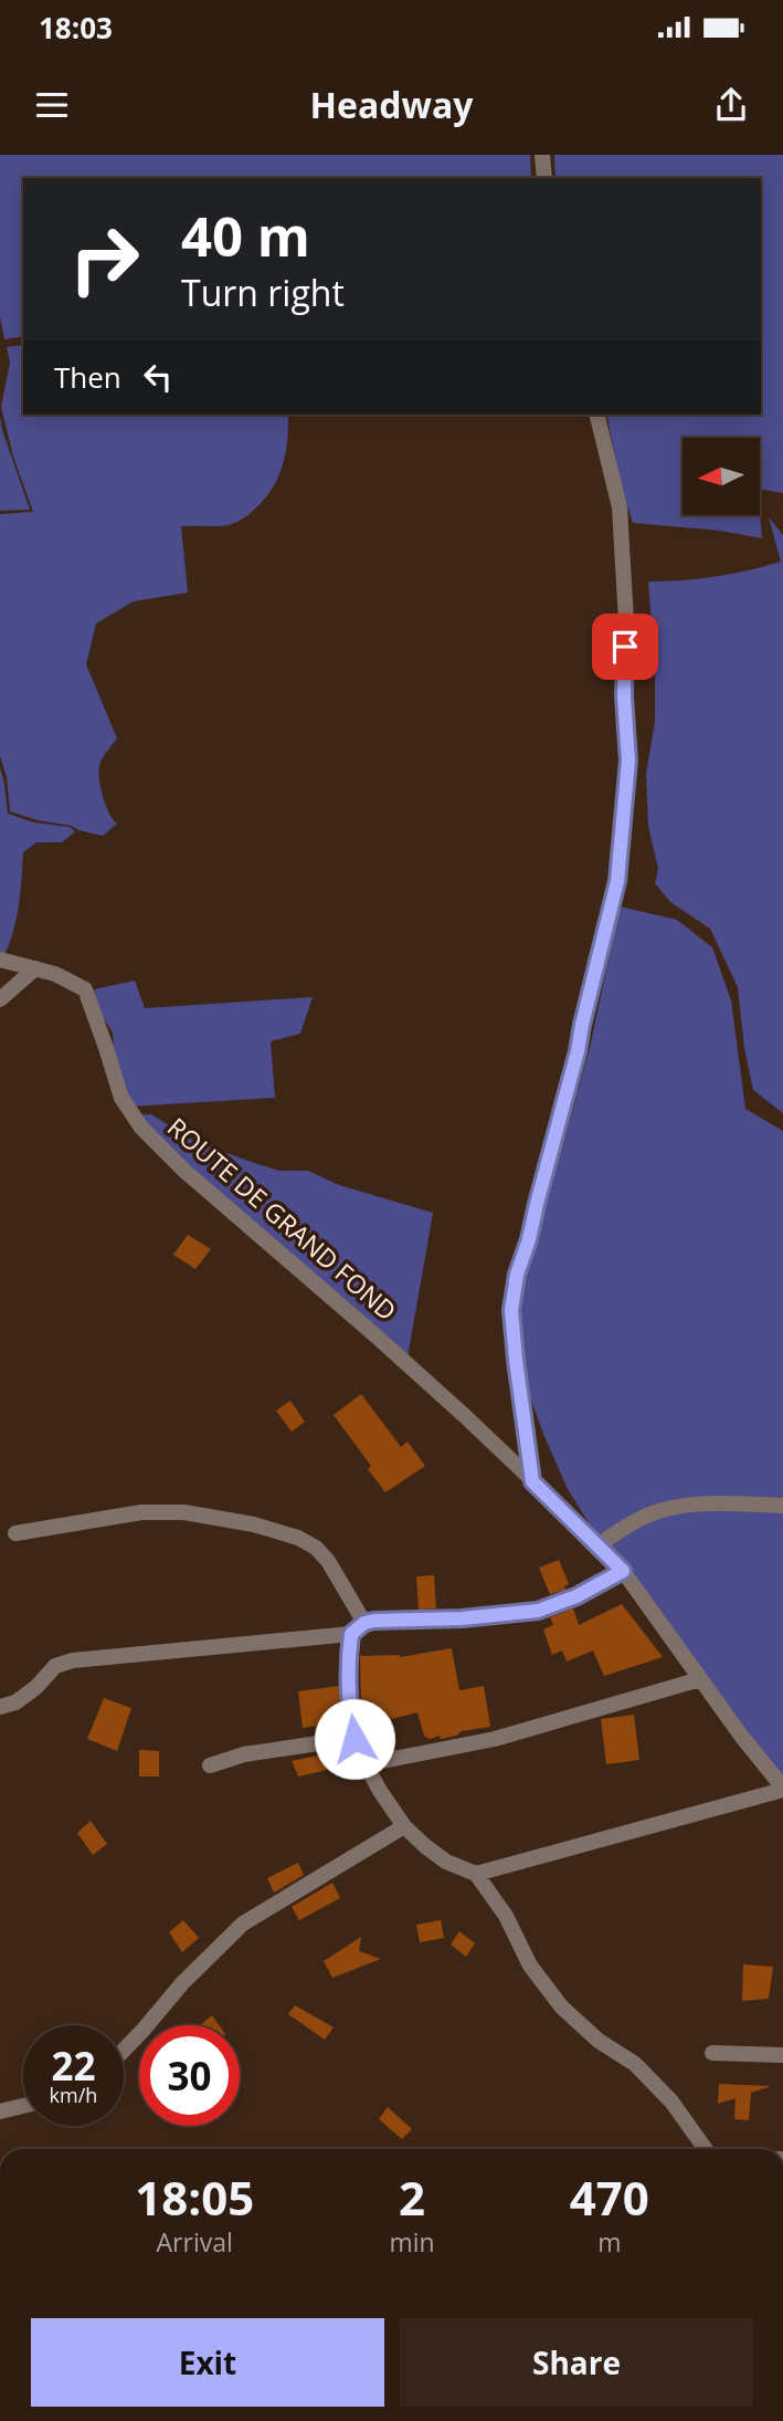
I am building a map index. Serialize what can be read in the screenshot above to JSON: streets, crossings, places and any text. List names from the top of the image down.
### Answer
{
  "streets": {
    "street": ["ROUTE DE GRAND FOND"]
  },
  "north": "left",
  "page": {
    "status": "18:03",
    "header": "Headway",
    "turn": ["40 m", "Turn right"],
    "then": "Then",
    "speed": "22 km/h",
    "limit": "30",
    "eta": [
      "18:05",
      "Arrival",
      "2",
      "min",
      "470",
      "m"
    ],
    "buttons": ["Exit", "Share"]
  }
}
